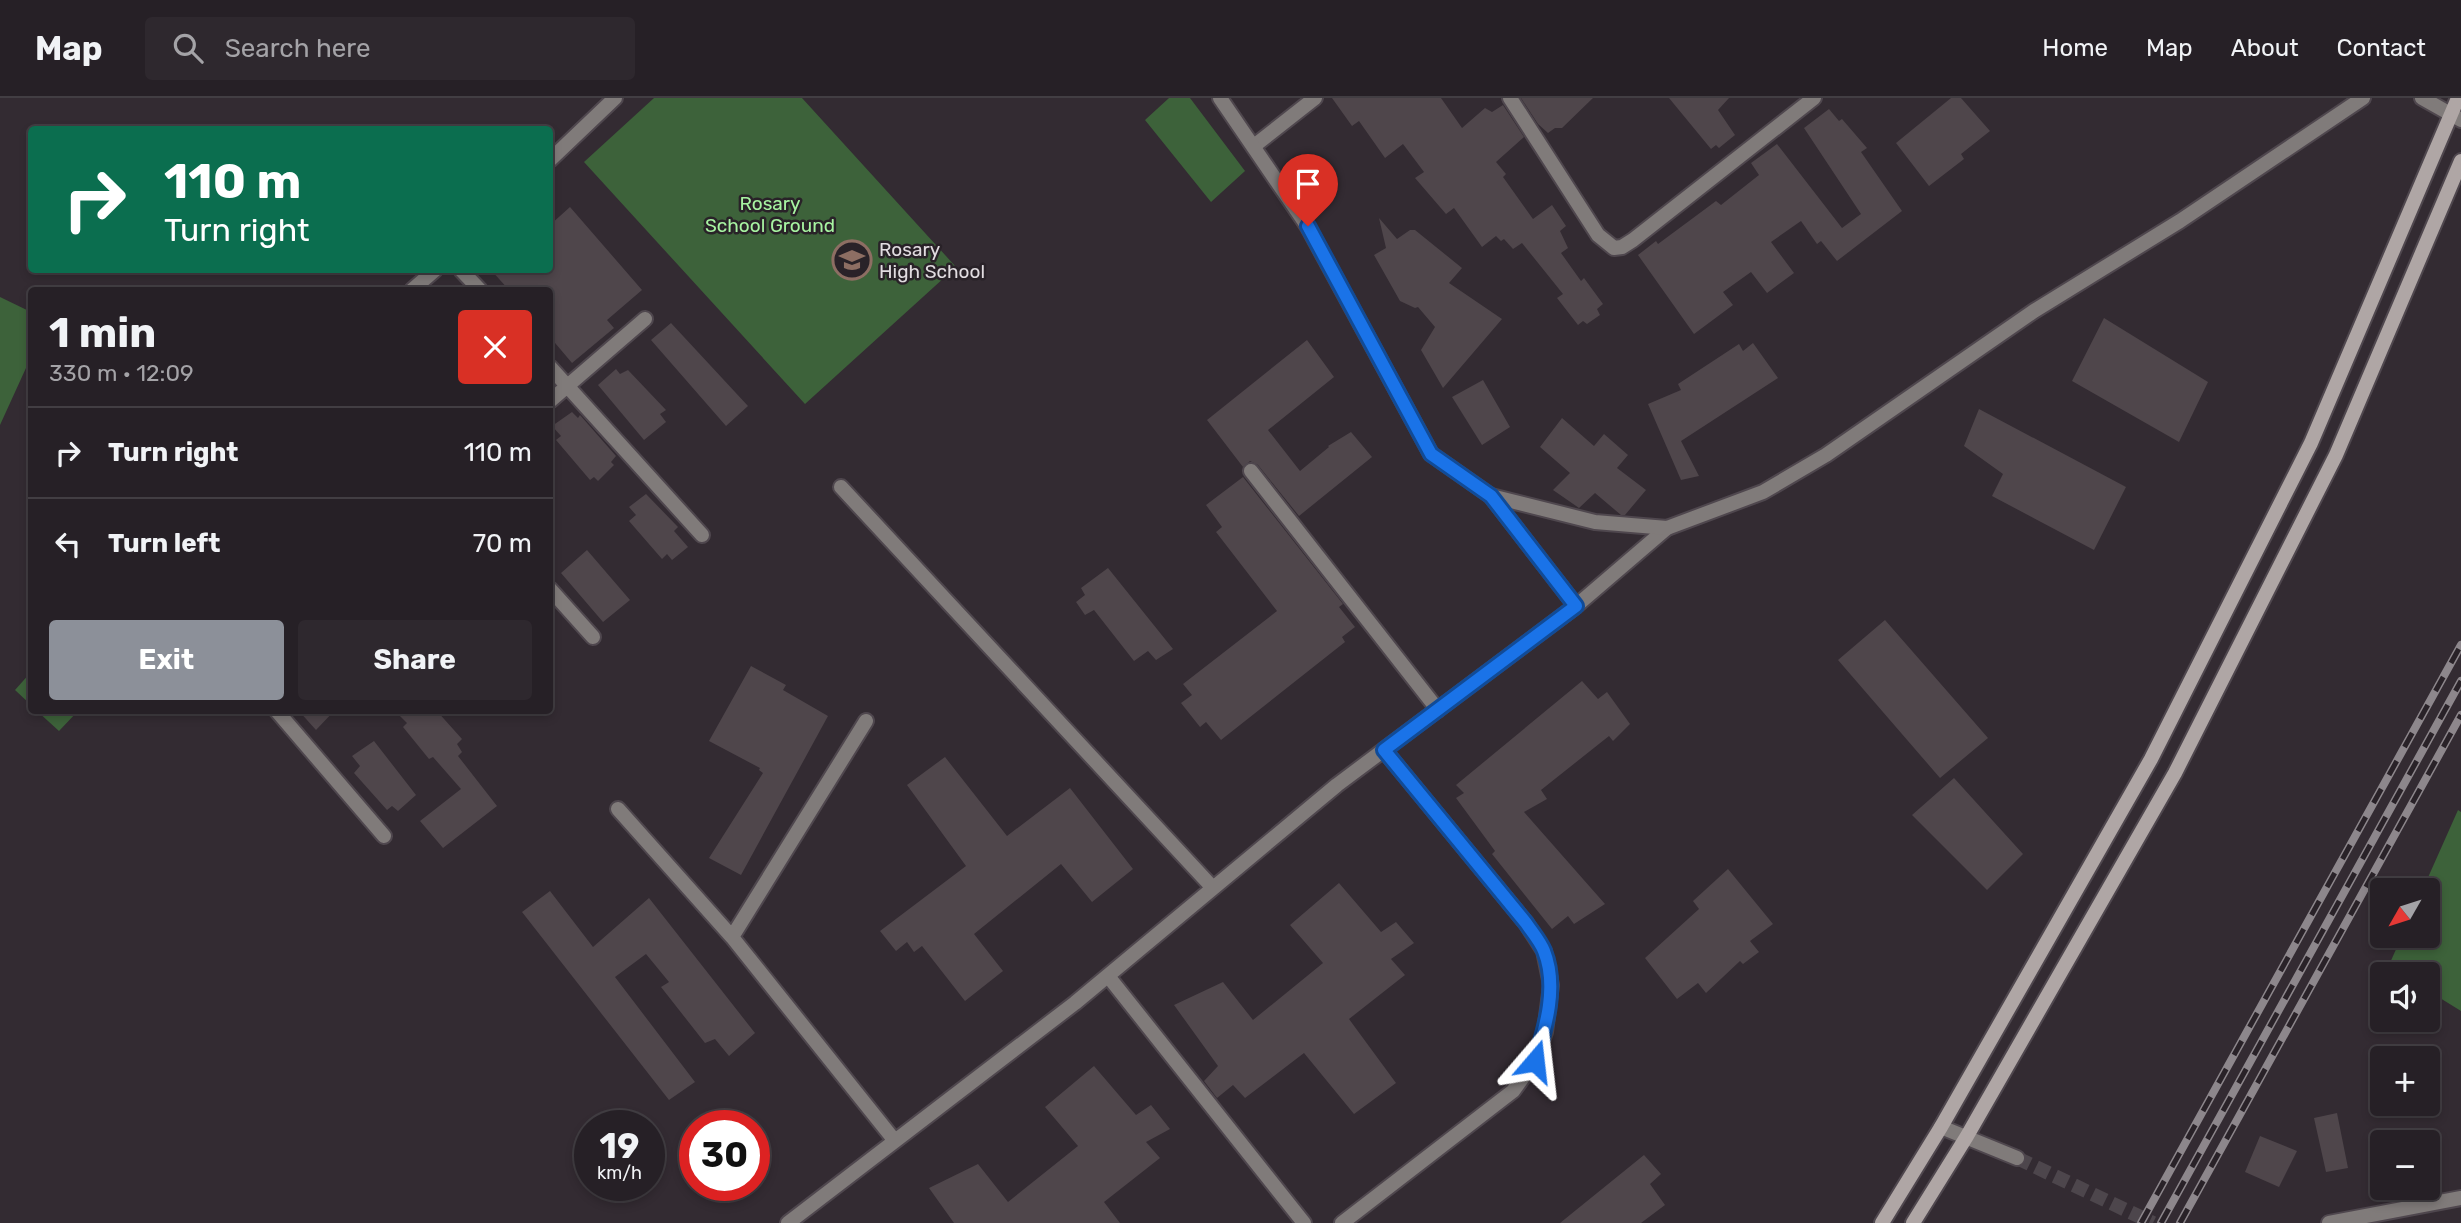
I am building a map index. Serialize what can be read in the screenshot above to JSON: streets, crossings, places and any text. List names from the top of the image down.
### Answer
{
  "parks": ["Rosary School Ground"],
  "places": {
    "school or university": ["Rosary High School"]
  },
  "north": "bottom left",
  "page": {
    "header": "Map",
    "search": "Search here",
    "nav": [
      "Home",
      "Map",
      "About",
      "Contact"
    ],
    "turn": ["110 m", "Turn right"],
    "heading": ["1 min", "330 m · 12:09"],
    "list": [
      {
        "name": "Turn right",
        "value": "110 m"
      },
      {
        "name": "Turn left",
        "value": "70 m"
      }
    ],
    "buttons": ["Exit", "Share"],
    "map_buttons": ["+", "−"],
    "speed": "19 km/h",
    "limit": "30"
  }
}
